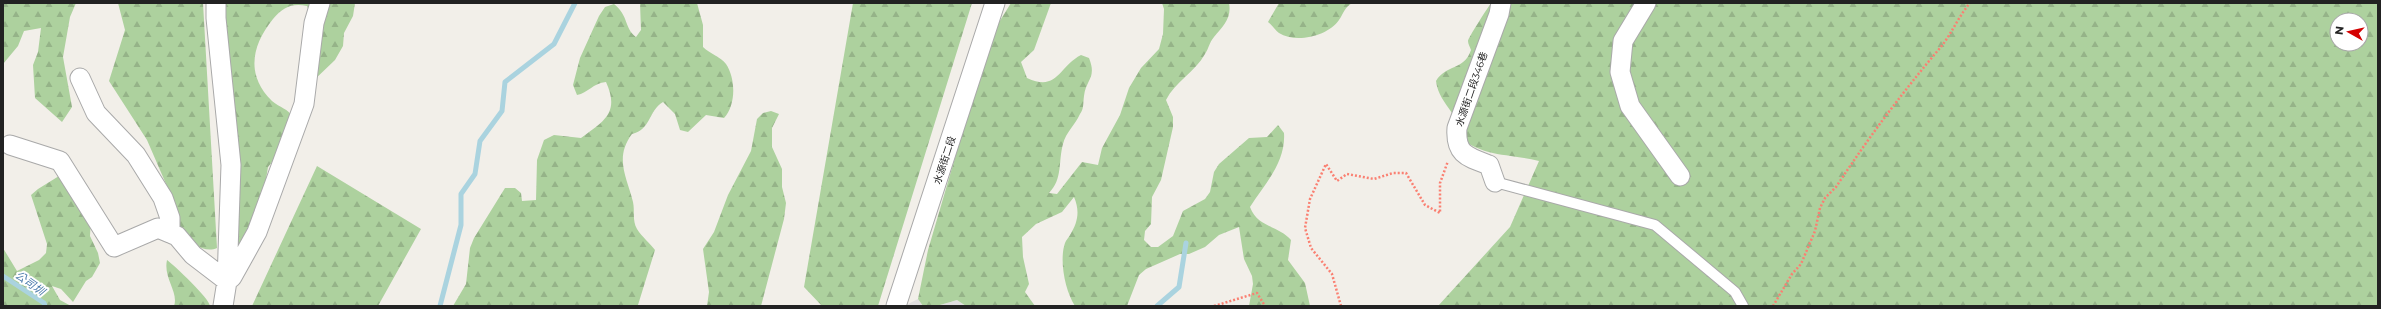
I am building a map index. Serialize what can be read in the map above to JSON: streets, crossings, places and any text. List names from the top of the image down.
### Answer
{
  "streets": {
    "street": ["水源街二段346巷", "水源街二段"]
  },
  "water": ["公司圳"],
  "north": "left"
}
